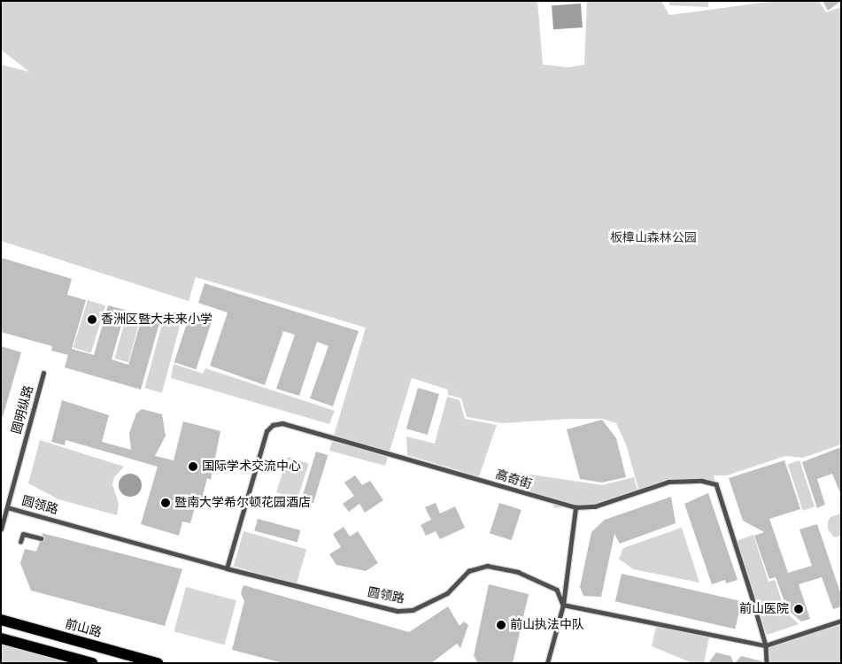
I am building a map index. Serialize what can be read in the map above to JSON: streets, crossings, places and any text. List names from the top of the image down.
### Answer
{
  "streets": {
    "main road": ["前山路"],
    "lane": ["圆明纵路", "高奇街", "圆领路"]
  },
  "crossings": [
    ["圆明纵路", "圆领路"],
    ["高奇街", "圆领路"]
  ],
  "parks": ["板樟山森林公园"],
  "places": [
    "香洲区暨大未来小学",
    "国际学术交流中心",
    "暨南大学希尔顿花园酒店",
    "前山医院",
    "前山执法中队"
  ]
}
